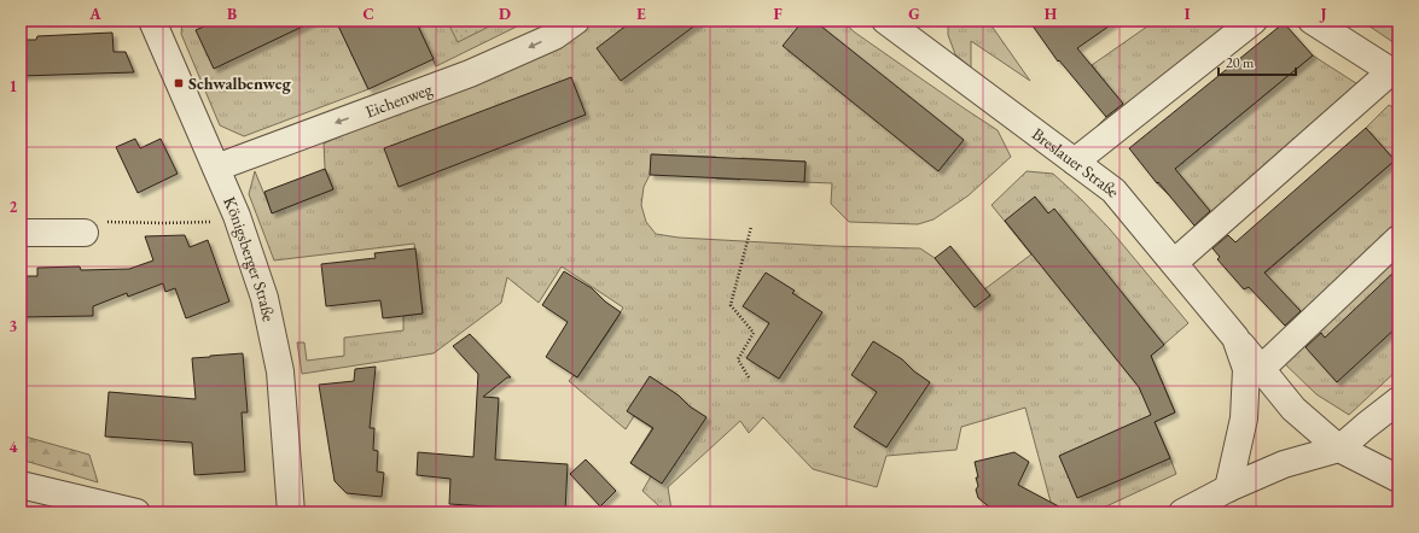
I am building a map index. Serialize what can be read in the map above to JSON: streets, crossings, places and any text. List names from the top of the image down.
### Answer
{
  "streets": {
    "street": ["Eichenweg", "Breslauer Straße", "Königsberger Straße"]
  },
  "crossings": [
    ["Eichenweg", "Königsberger Straße"]
  ],
  "one_way": ["Eichenweg"],
  "places": {
    "transit": ["Schwalbenweg"]
  },
  "scale_bar": "20 m",
  "grid": {
    "columns": [
      "A",
      "B",
      "C",
      "D",
      "E",
      "F",
      "G",
      "H",
      "I",
      "J"
    ],
    "rows": [
      "1",
      "2",
      "3",
      "4"
    ]
  }
}
